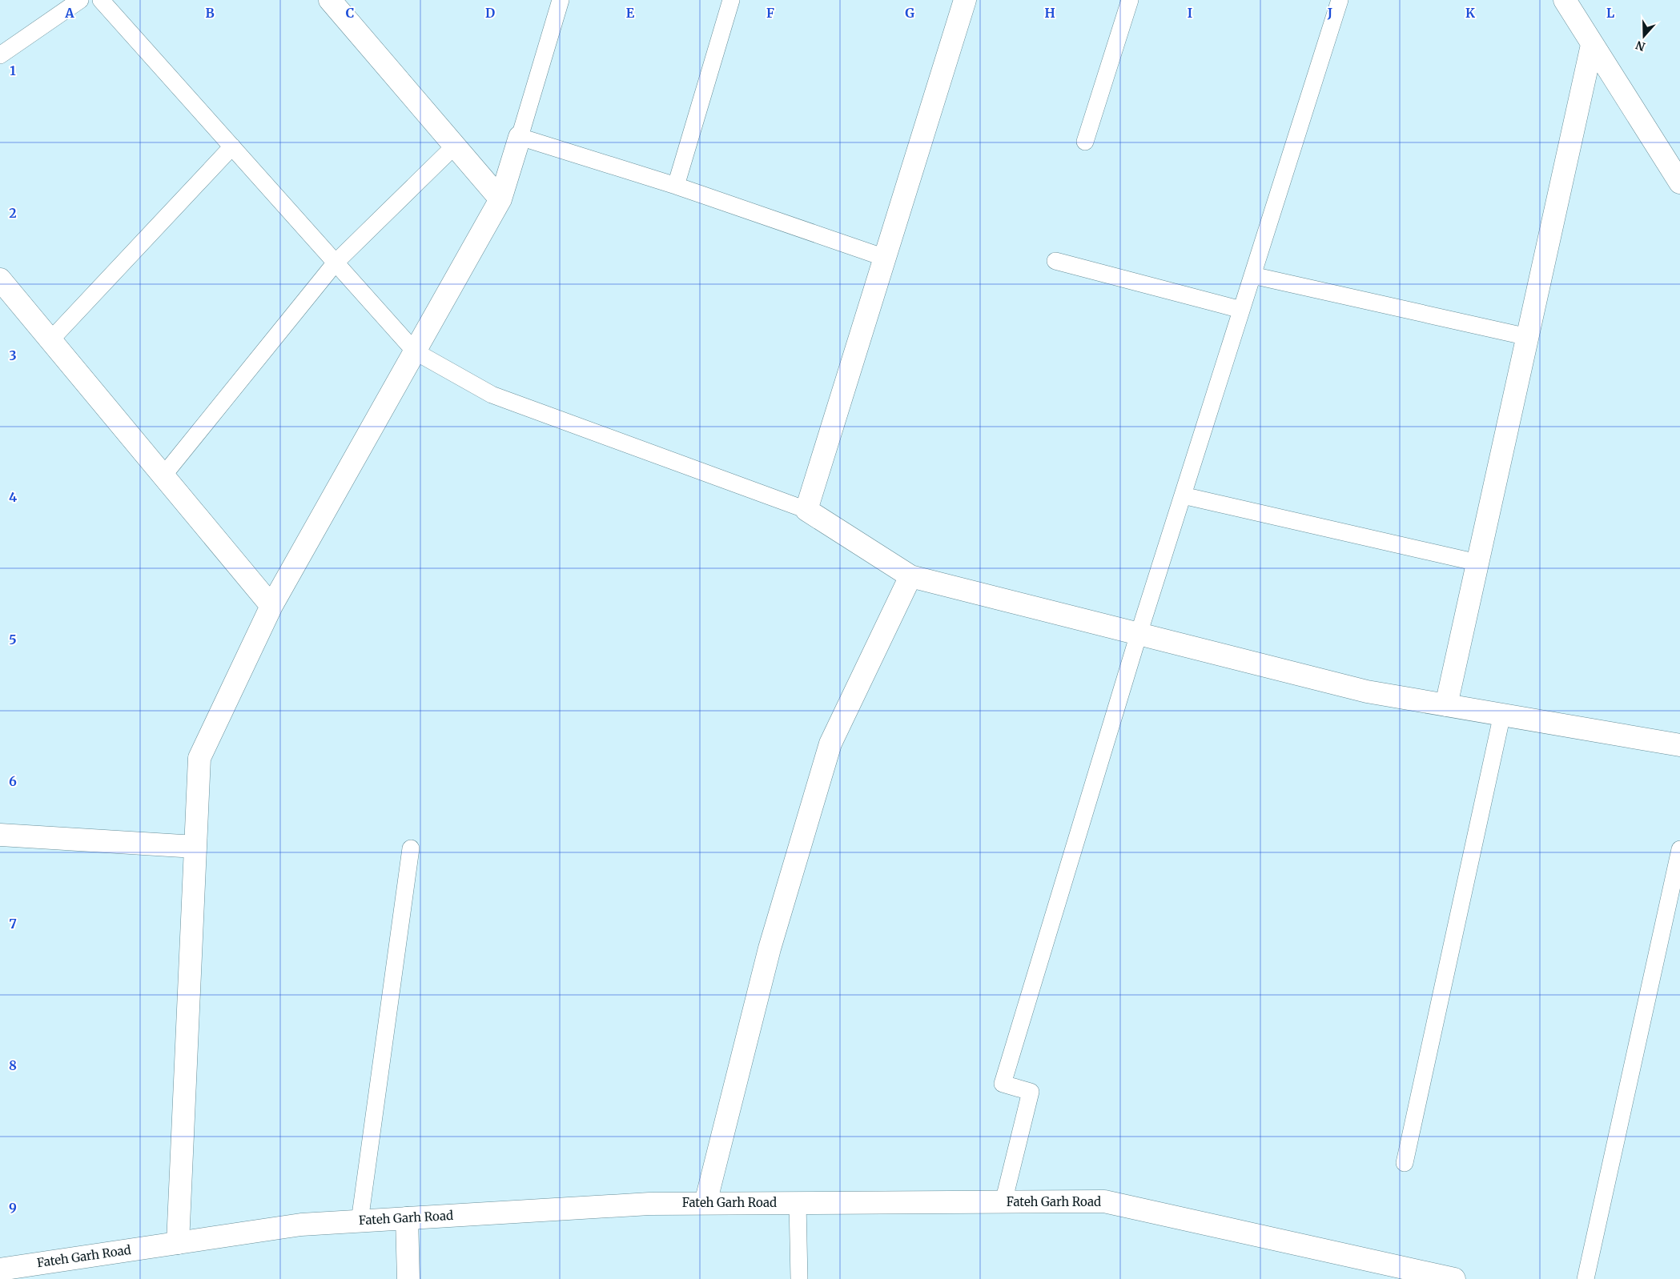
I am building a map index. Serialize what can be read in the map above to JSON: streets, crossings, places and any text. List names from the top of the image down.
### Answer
{
  "streets": {
    "street": ["Fateh Garh Road"]
  },
  "north": "bottom",
  "grid": {
    "columns": [
      "A",
      "B",
      "C",
      "D",
      "E",
      "F",
      "G",
      "H",
      "I",
      "J",
      "K",
      "L"
    ],
    "rows": [
      "1",
      "2",
      "3",
      "4",
      "5",
      "6",
      "7",
      "8",
      "9"
    ]
  }
}
